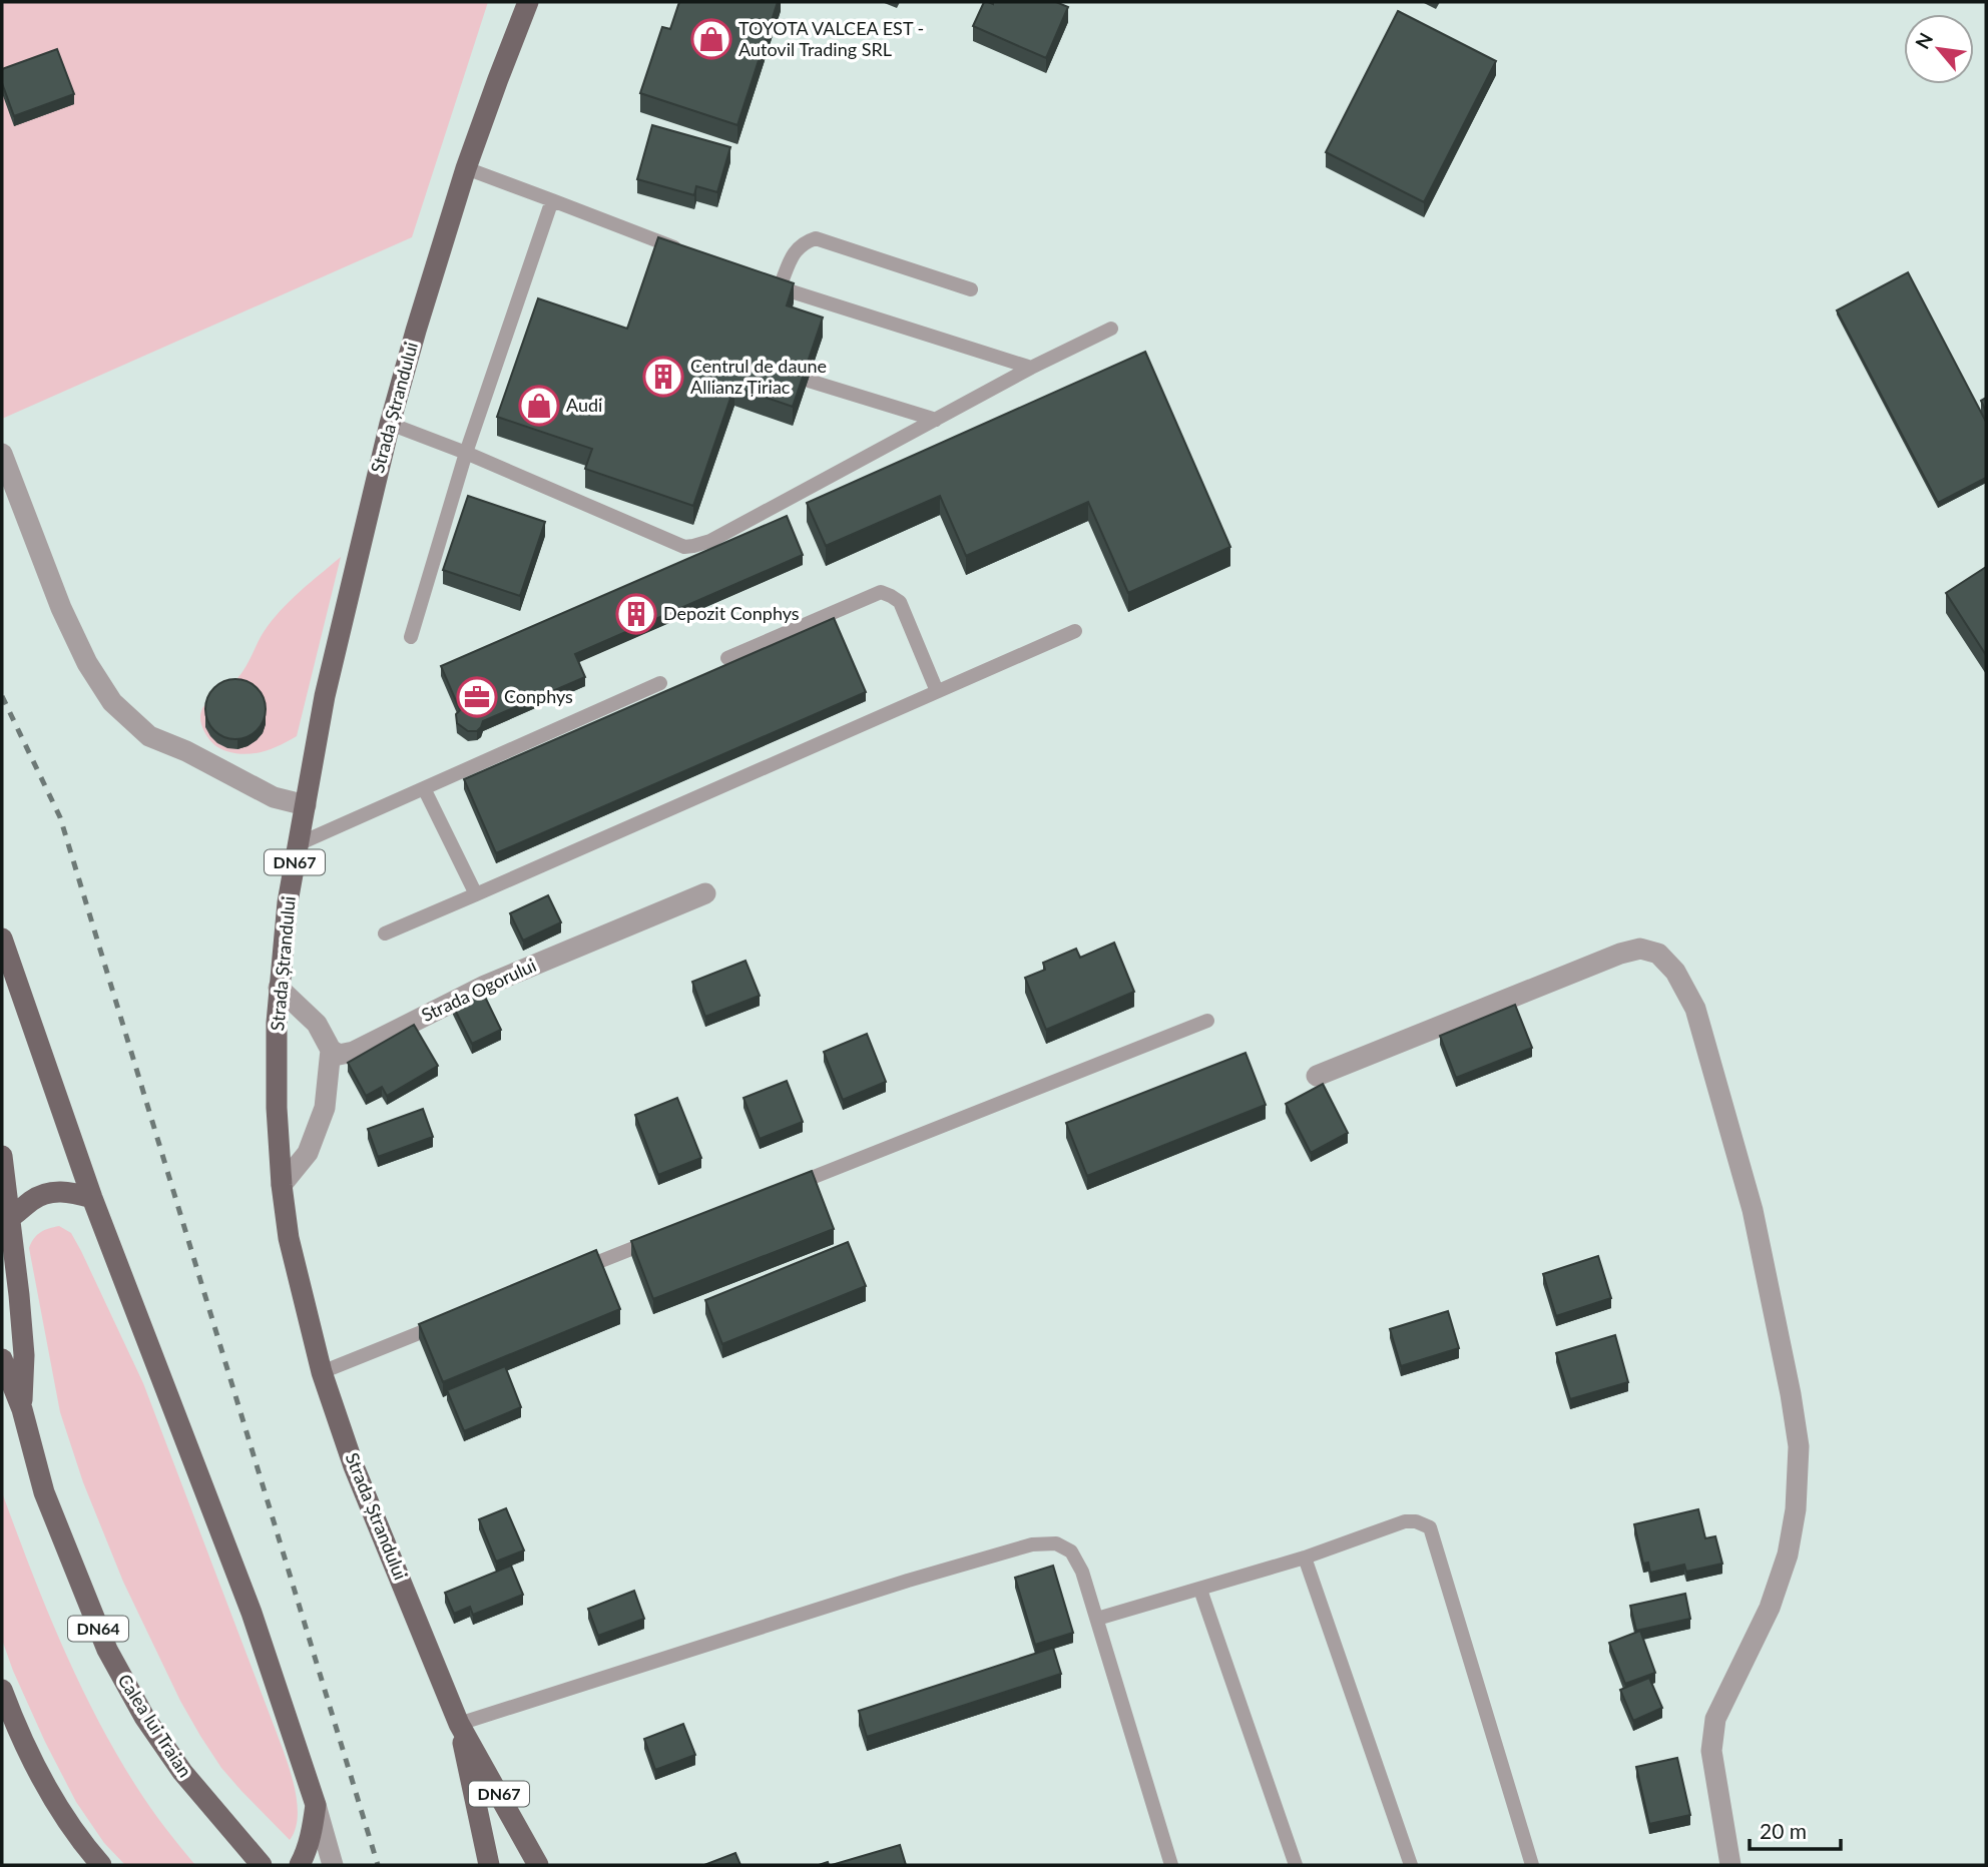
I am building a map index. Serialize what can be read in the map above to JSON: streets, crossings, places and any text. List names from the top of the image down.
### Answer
{
  "streets": {
    "main road": [
      "Strada Ștrandului",
      "DN67",
      "DN64",
      "Calea lui Traian"
    ],
    "street": ["Strada Ogorului"]
  },
  "crossings": [
    ["Strada Ștrandului", "DN67"]
  ],
  "places": {
    "shop": ["TOYOTA VALCEA EST - Autovil Trading SRL", "Audi"],
    "building": ["Centrul de daune Allianz Țiriac", "Depozit Conphys"],
    "office": ["Conphys"]
  },
  "scale_bar": "20 m",
  "north": "top left"
}
